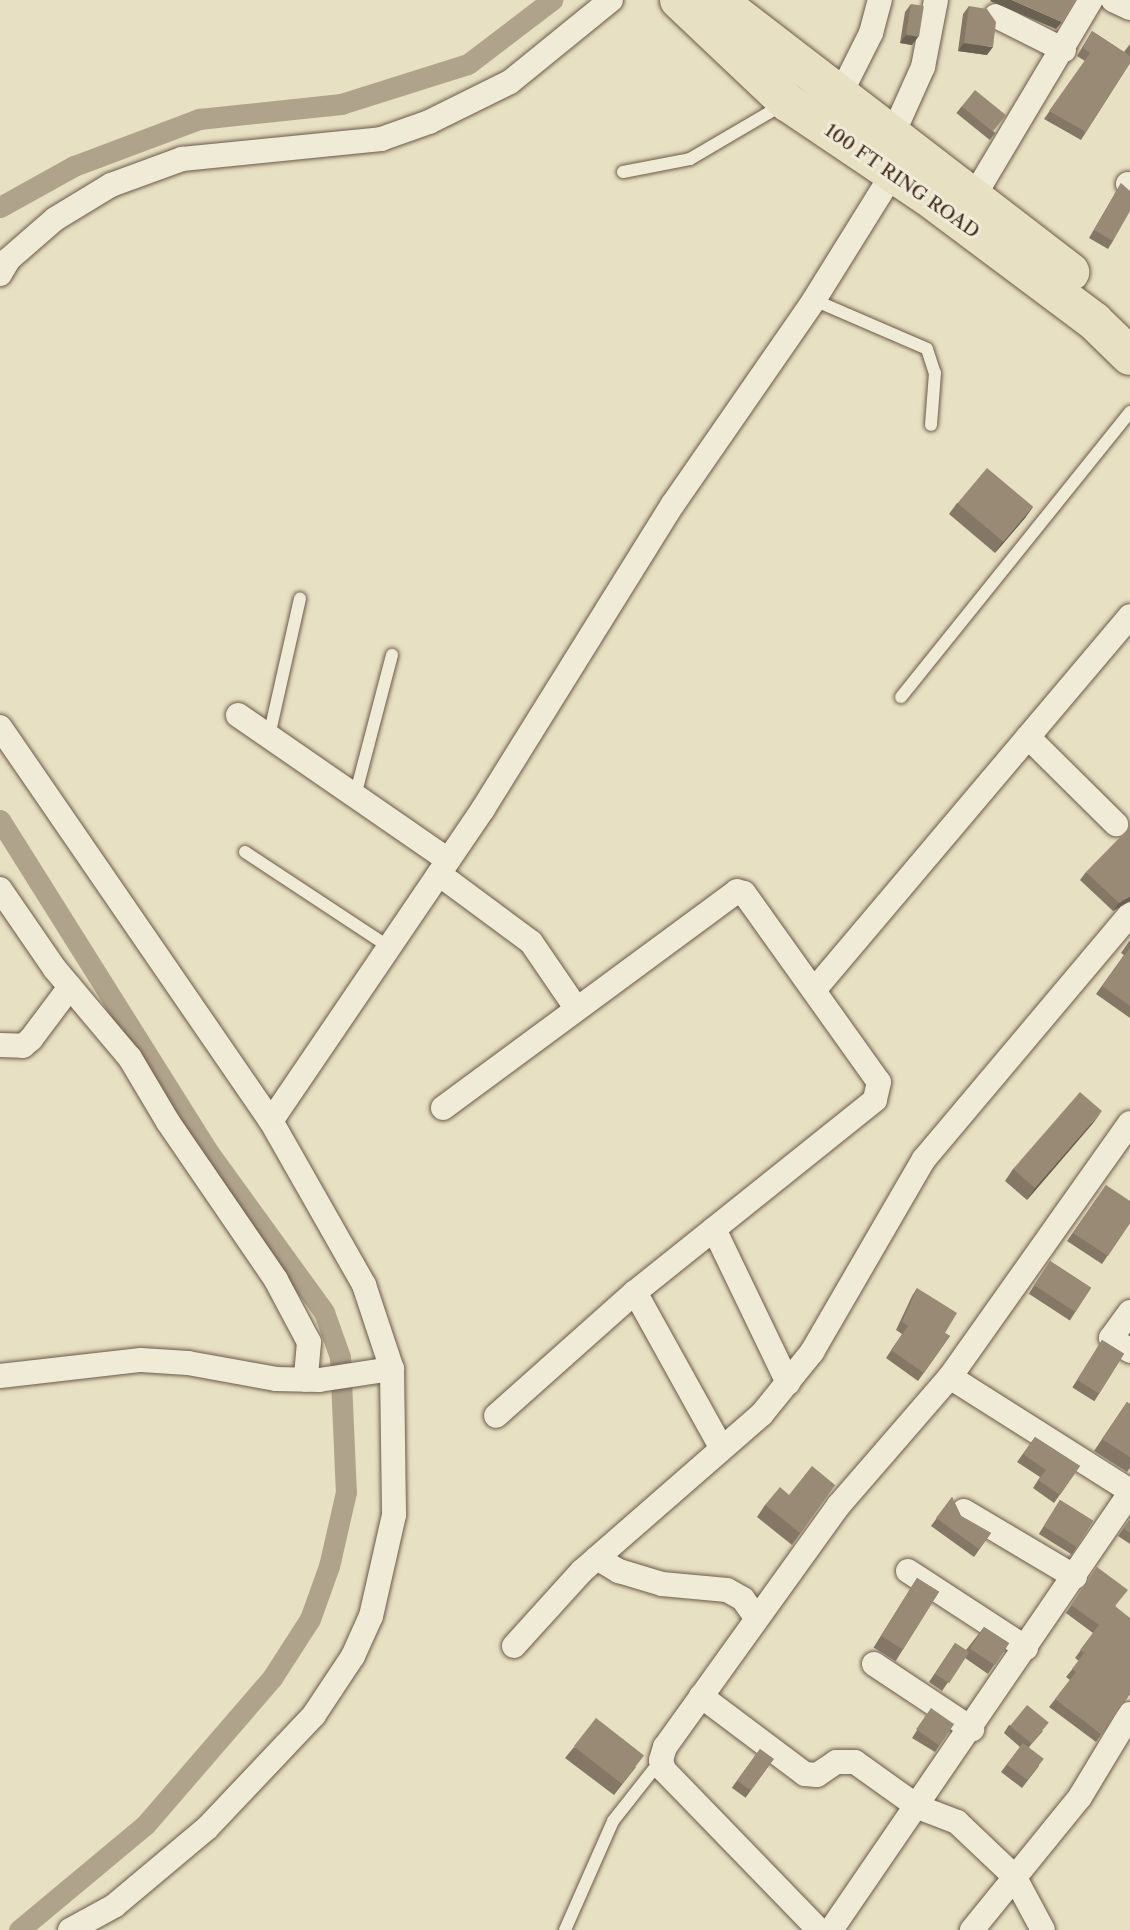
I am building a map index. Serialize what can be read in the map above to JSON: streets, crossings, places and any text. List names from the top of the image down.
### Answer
{
  "streets": {
    "main road": ["100 FT RING ROAD"]
  }
}
